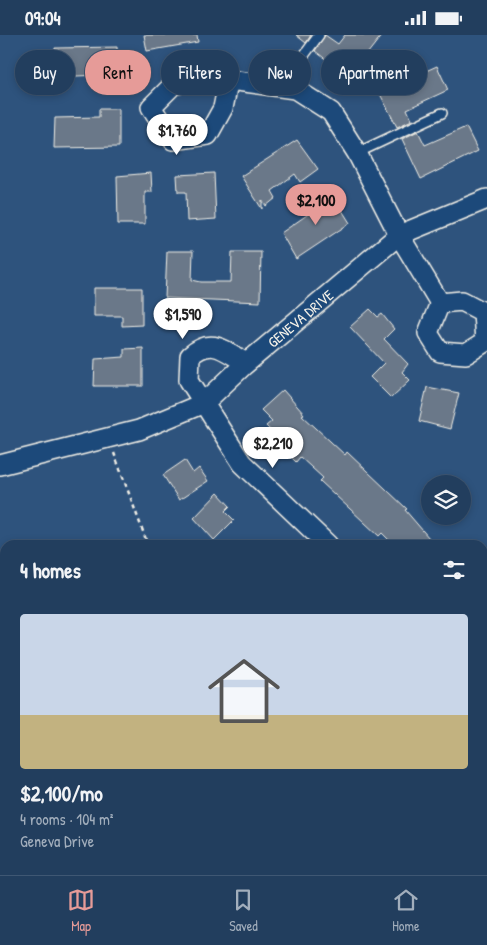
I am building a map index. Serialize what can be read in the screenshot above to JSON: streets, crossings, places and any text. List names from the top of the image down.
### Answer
{
  "streets": {
    "street": ["GENEVA DRIVE"]
  },
  "page": {
    "status": "09:04",
    "chip": [
      "Buy",
      "Rent",
      "Filters",
      "New",
      "Apartment"
    ],
    "price": [
      "$1,760",
      "$2,100",
      "$1,590",
      "$2,210"
    ],
    "heading": "4 homes",
    "list": [
      {
        "name": "$2,100/mo",
        "note": "4 rooms · 104 m² · Geneva Drive"
      }
    ],
    "tabs": ["Map", "Saved", "Home"]
  }
}
